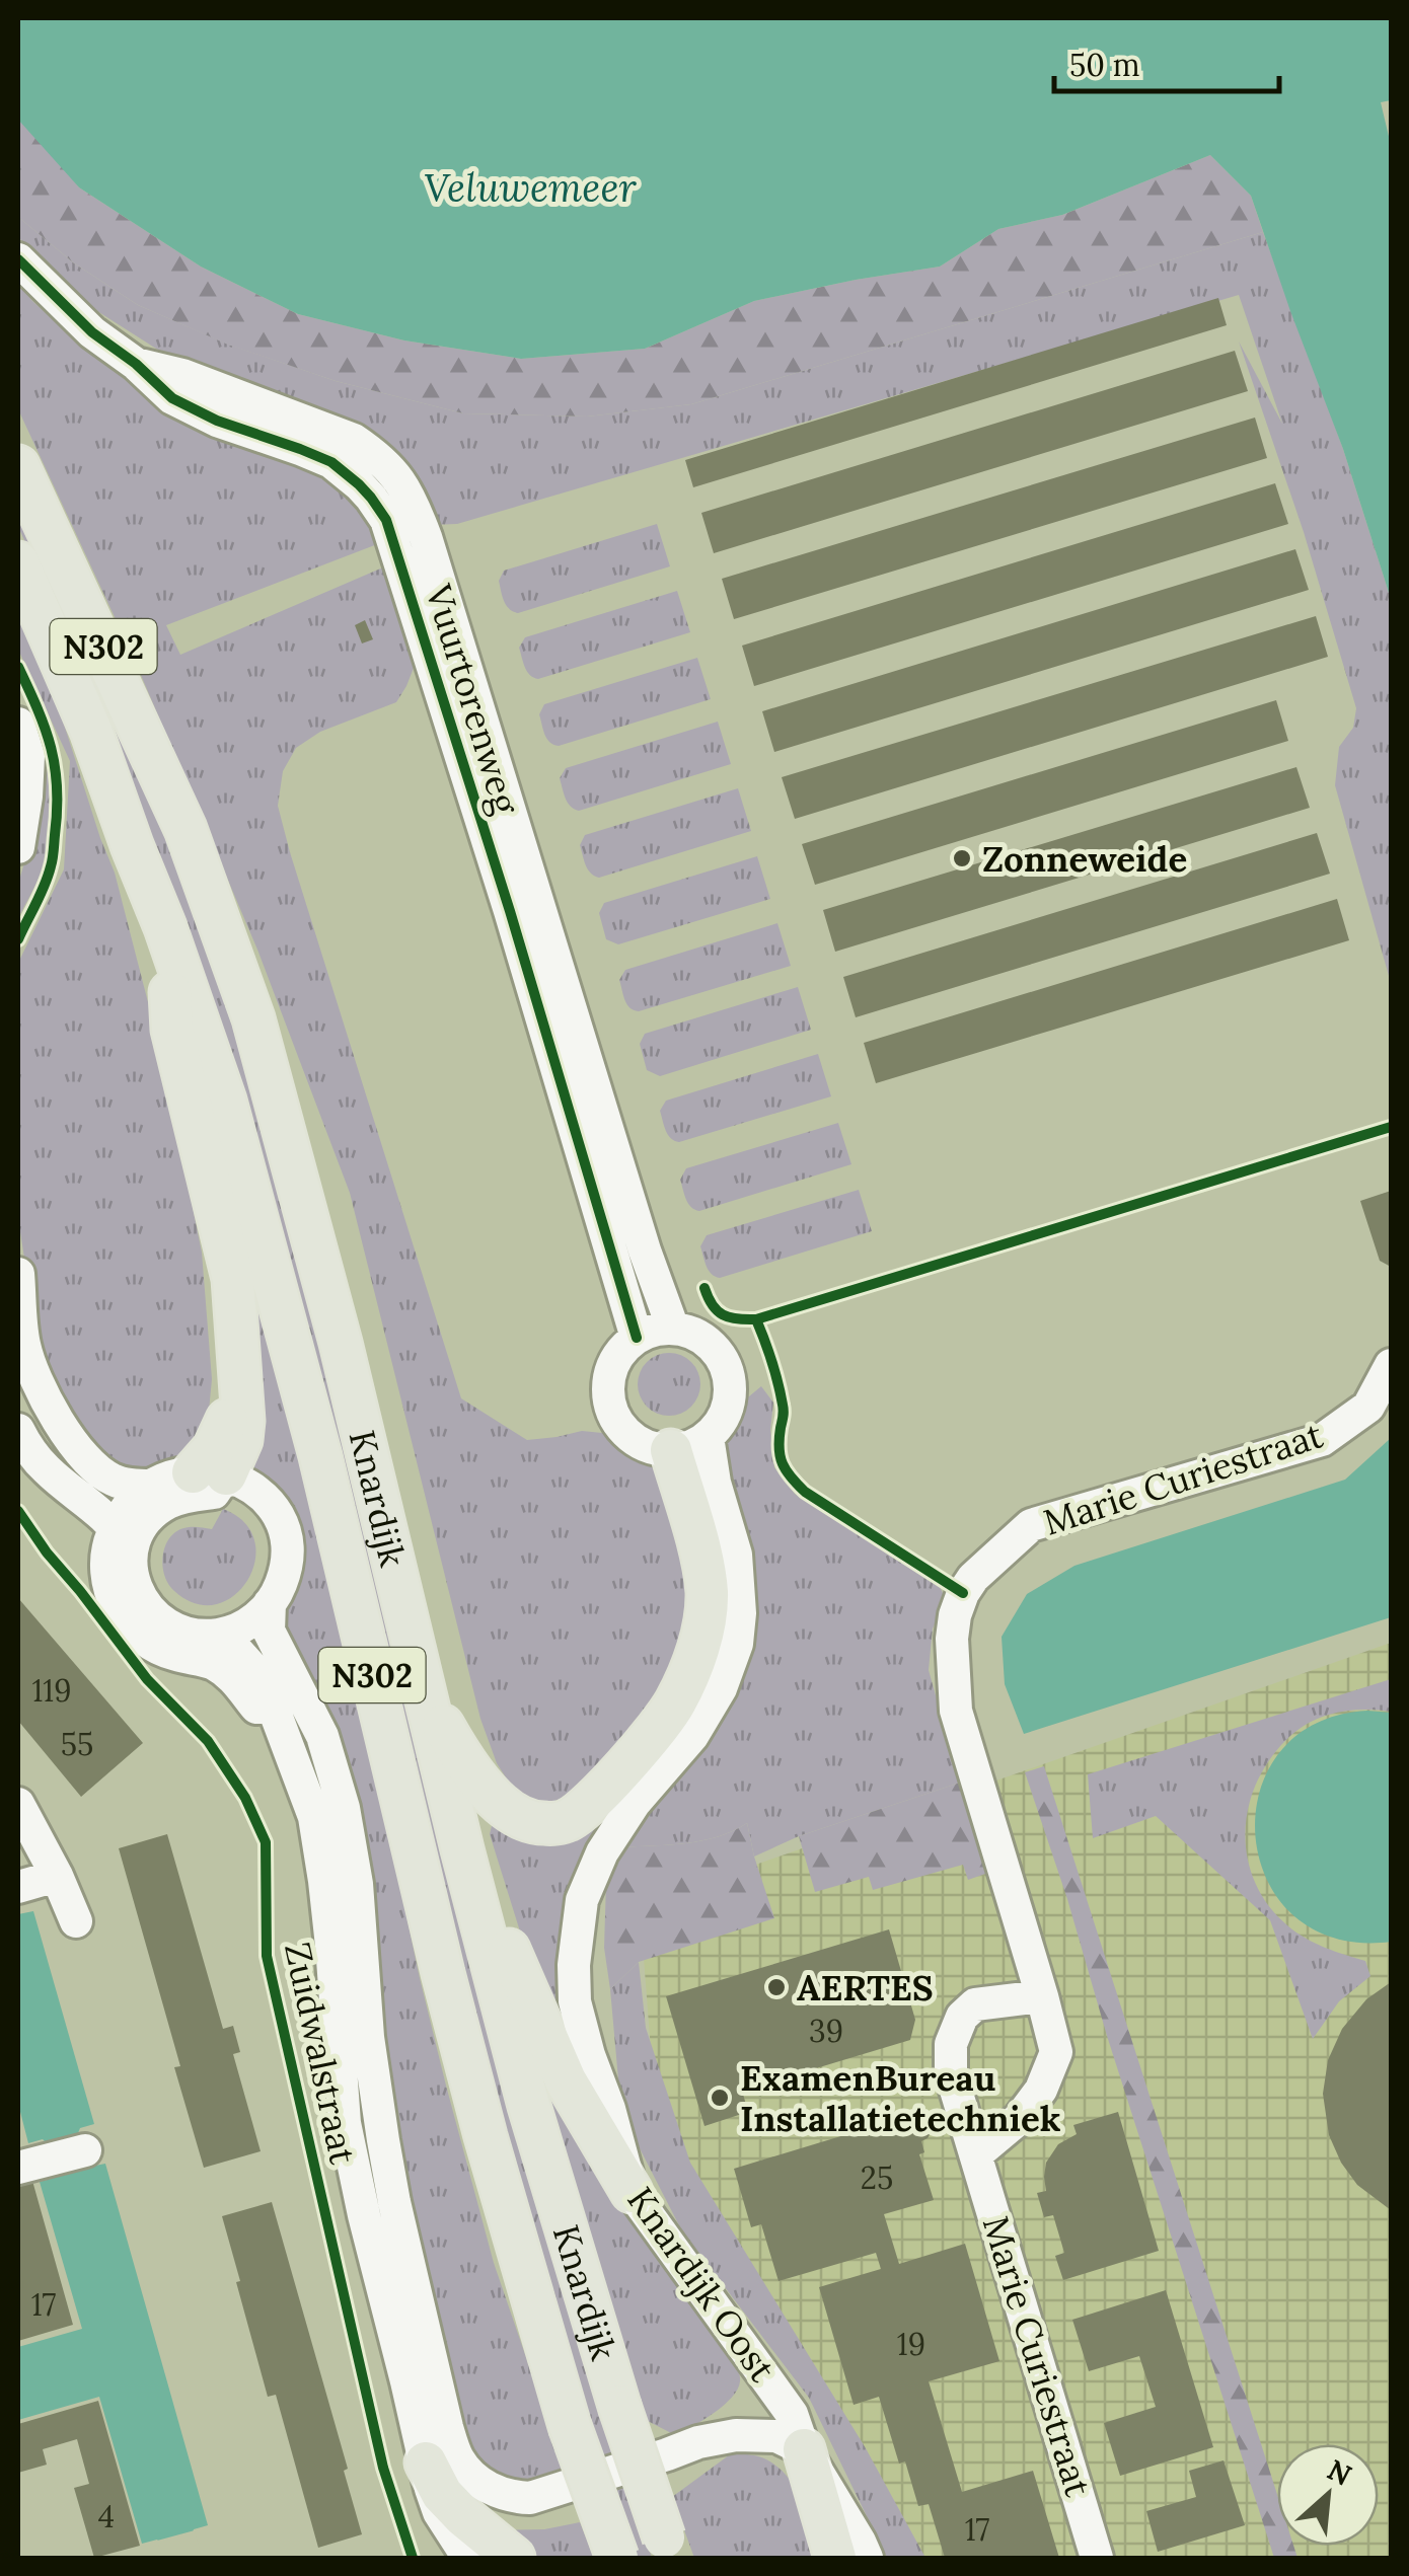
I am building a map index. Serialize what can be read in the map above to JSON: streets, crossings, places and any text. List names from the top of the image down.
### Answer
{
  "streets": {
    "main road": ["N302", "Knardijk"],
    "street": [
      "Vuurtorenweg",
      "Marie Curiestraat",
      "Zuidwalstraat",
      "Knardijk Oost"
    ]
  },
  "crossings": [
    ["N302", "Knardijk"],
    ["N302", "Knardijk Oost"],
    ["Vuurtorenweg", "Knardijk Oost"],
    ["Zuidwalstraat", "Knardijk Oost"]
  ],
  "water": ["Veluwemeer"],
  "places": ["Zonneweide", "AERTES", "ExamenBureau Installatietechniek"],
  "house_numbers": [
    "119",
    "55",
    "39",
    "25",
    "17",
    "19",
    "4",
    "17"
  ],
  "scale_bar": "50 m",
  "north": "top right"
}
